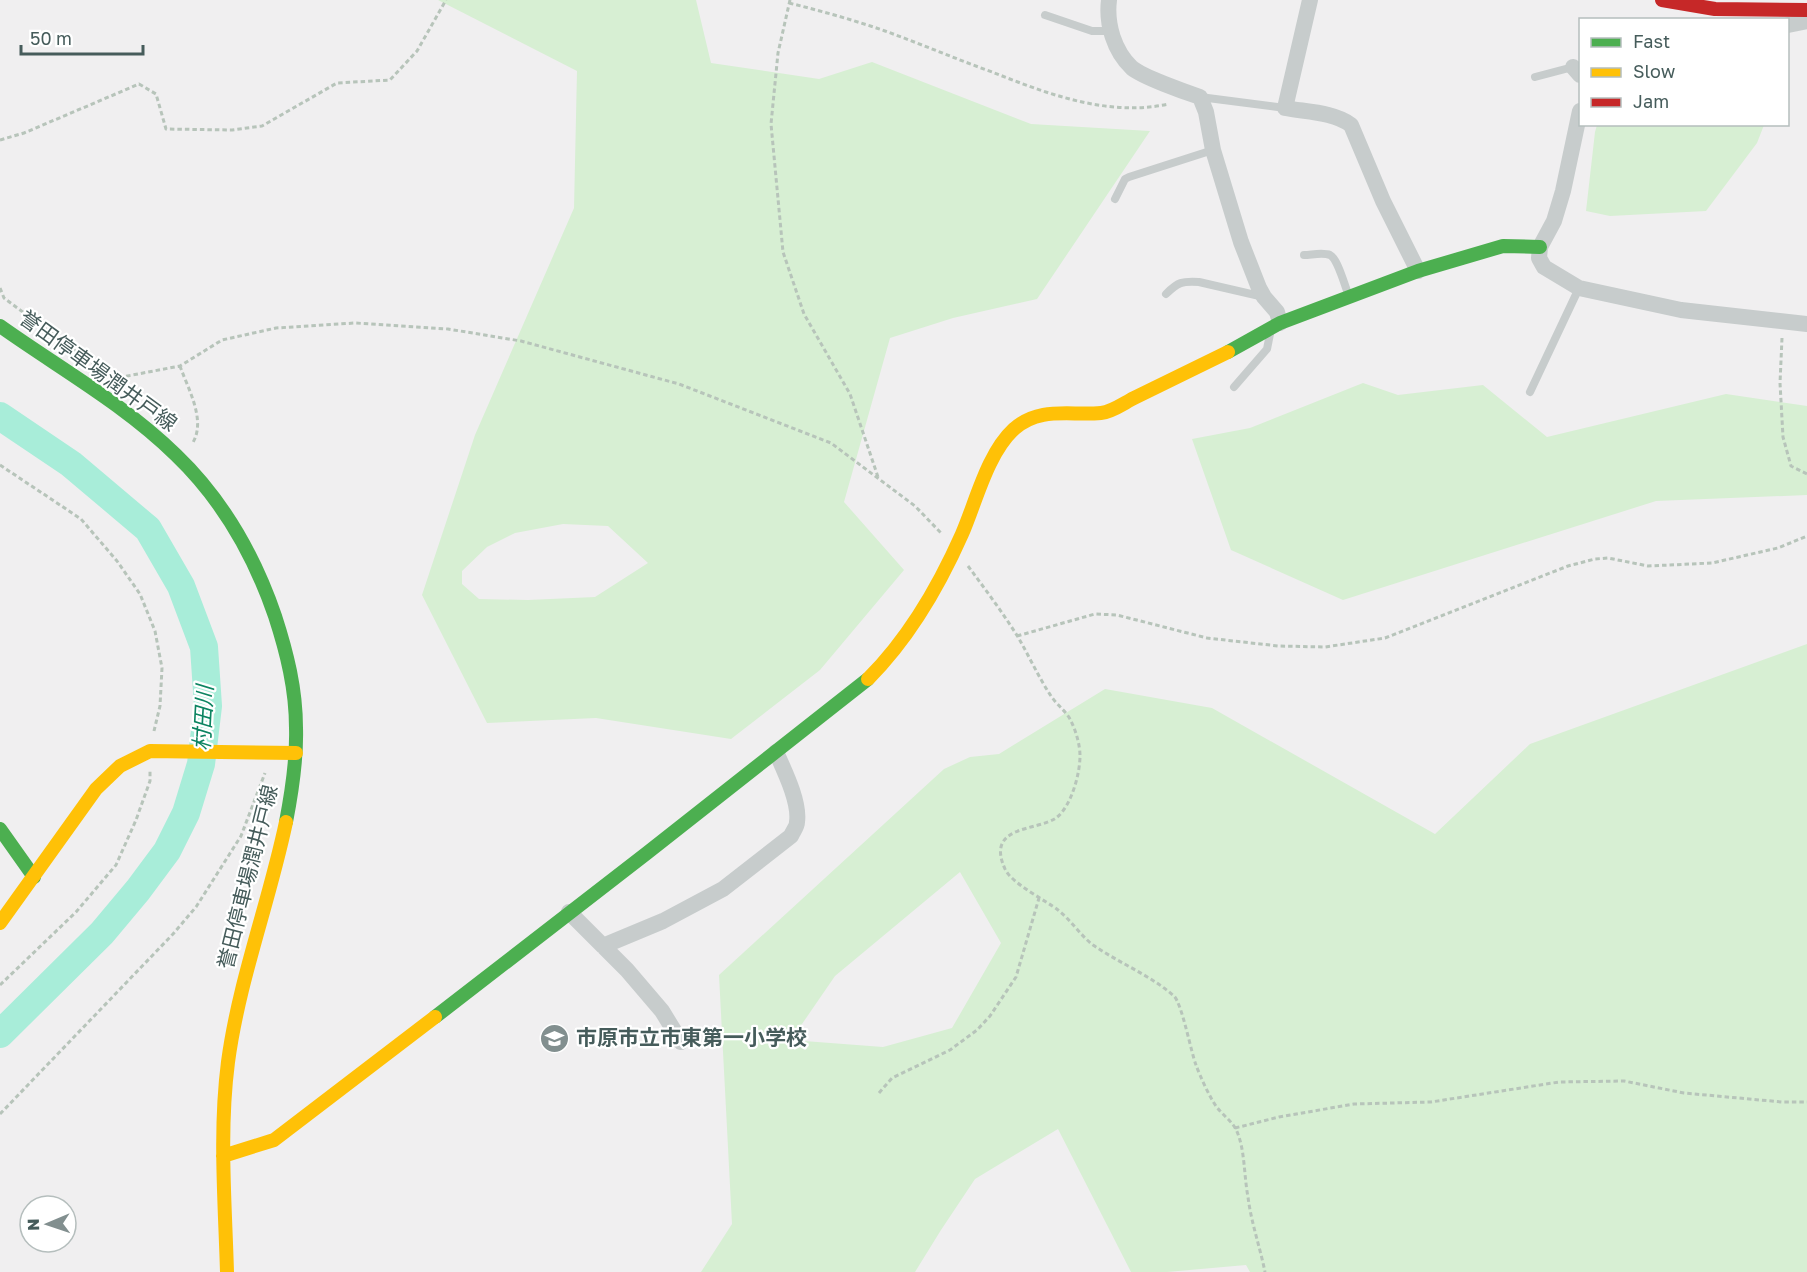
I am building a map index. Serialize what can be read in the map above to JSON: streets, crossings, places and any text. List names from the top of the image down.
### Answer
{
  "streets": {
    "street": ["誉田停車場潤井戸線"]
  },
  "water": ["村田川"],
  "places": {
    "school or university": ["市原市立市東第一小学校"]
  },
  "legend": ["Fast", "Slow", "Jam"],
  "scale_bar": "50 m",
  "north": "left"
}
